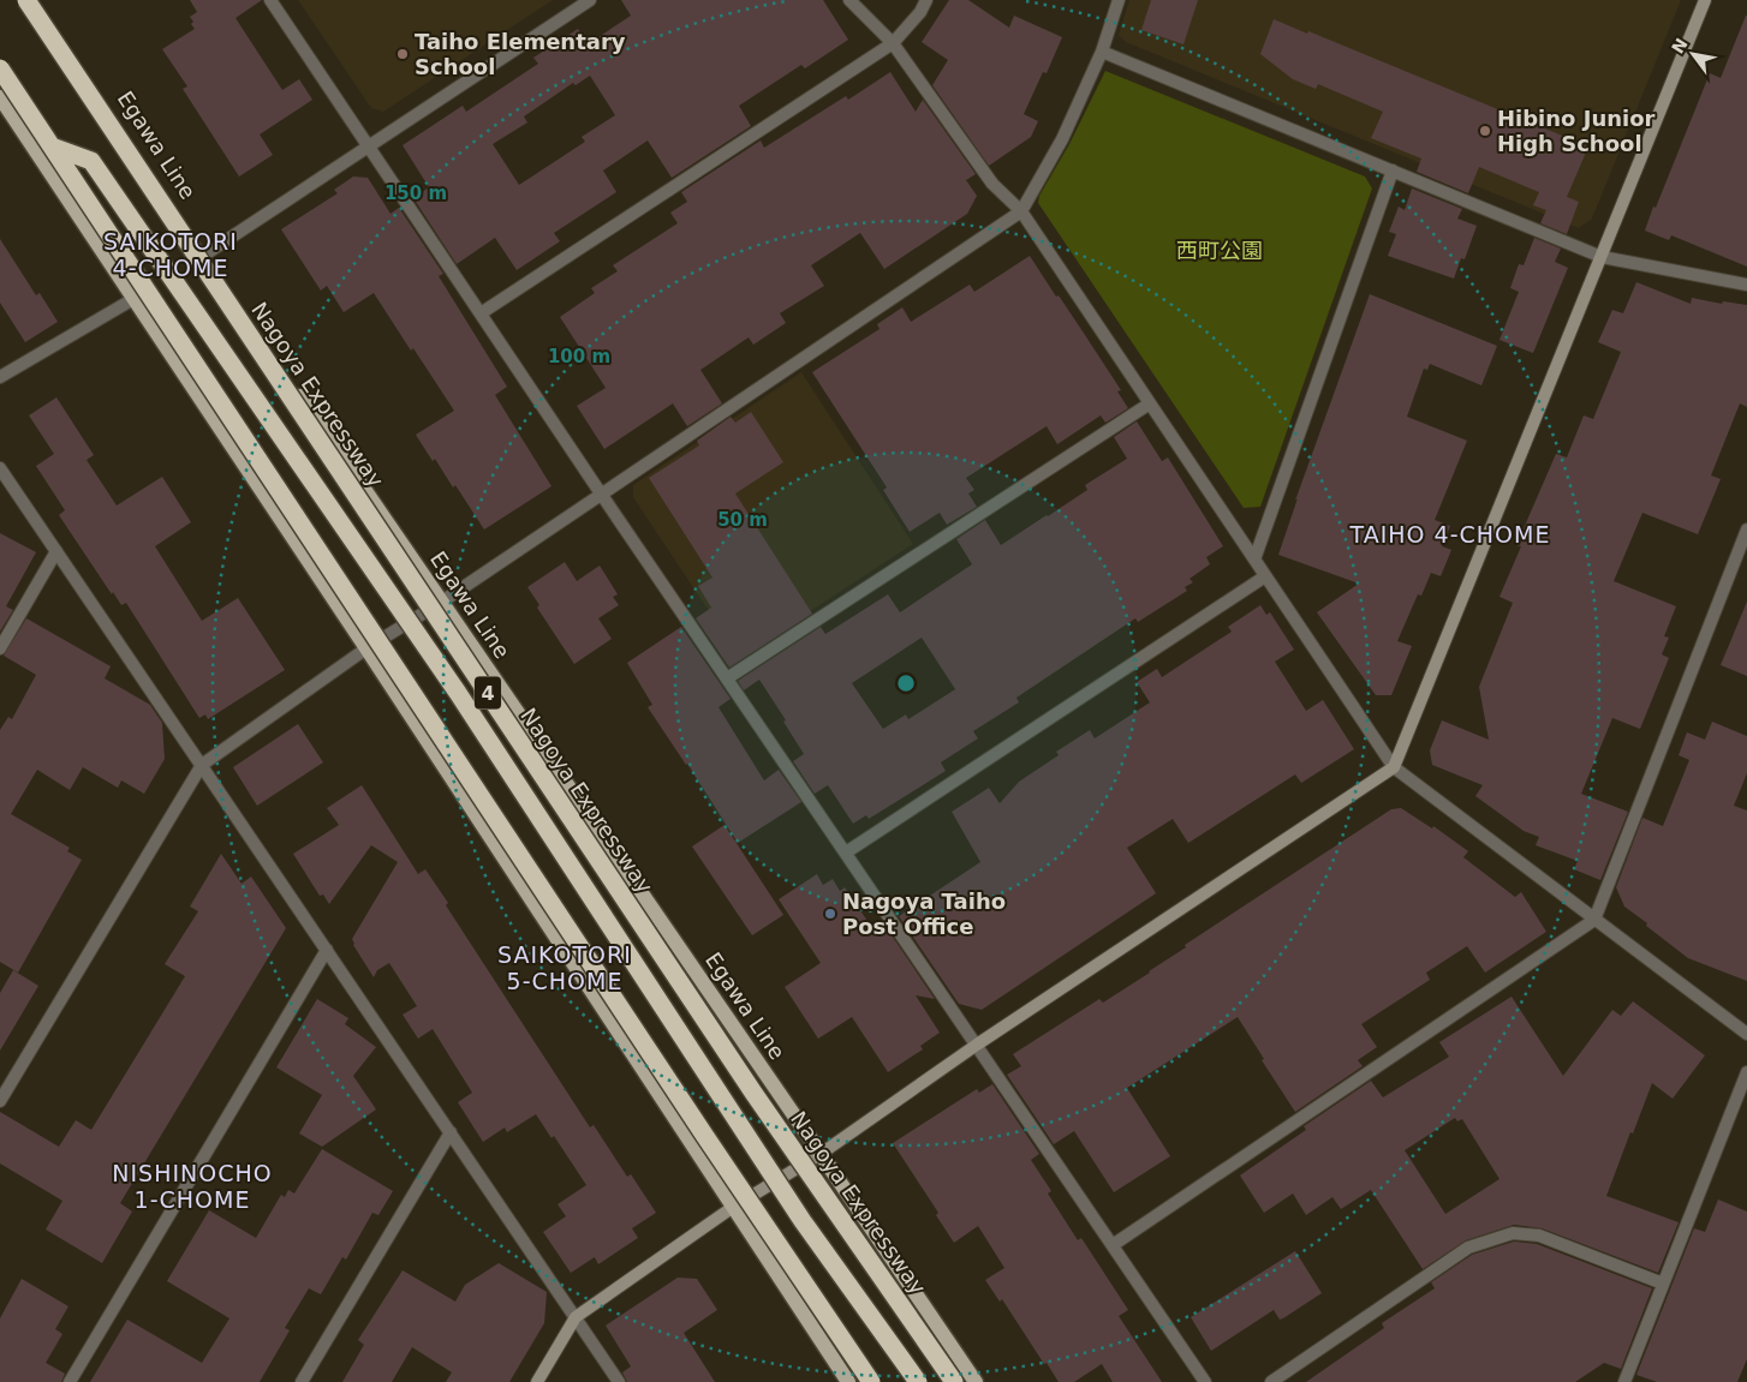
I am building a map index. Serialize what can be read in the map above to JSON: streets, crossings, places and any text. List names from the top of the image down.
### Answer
{
  "streets": {
    "highway": ["Nagoya Expressway", "4"],
    "main road": ["Egawa Line"]
  },
  "districts": [
    "SAIKOTORI 4-CHOME",
    "TAIHO 4-CHOME",
    "SAIKOTORI 5-CHOME",
    "NISHINOCHO 1-CHOME"
  ],
  "parks": ["西町公園"],
  "places": ["Taiho Elementary School", "Hibino Junior High School", "Nagoya Taiho Post Office"],
  "north": "top left",
  "rings": ["150 m", "100 m", "50 m"]
}
